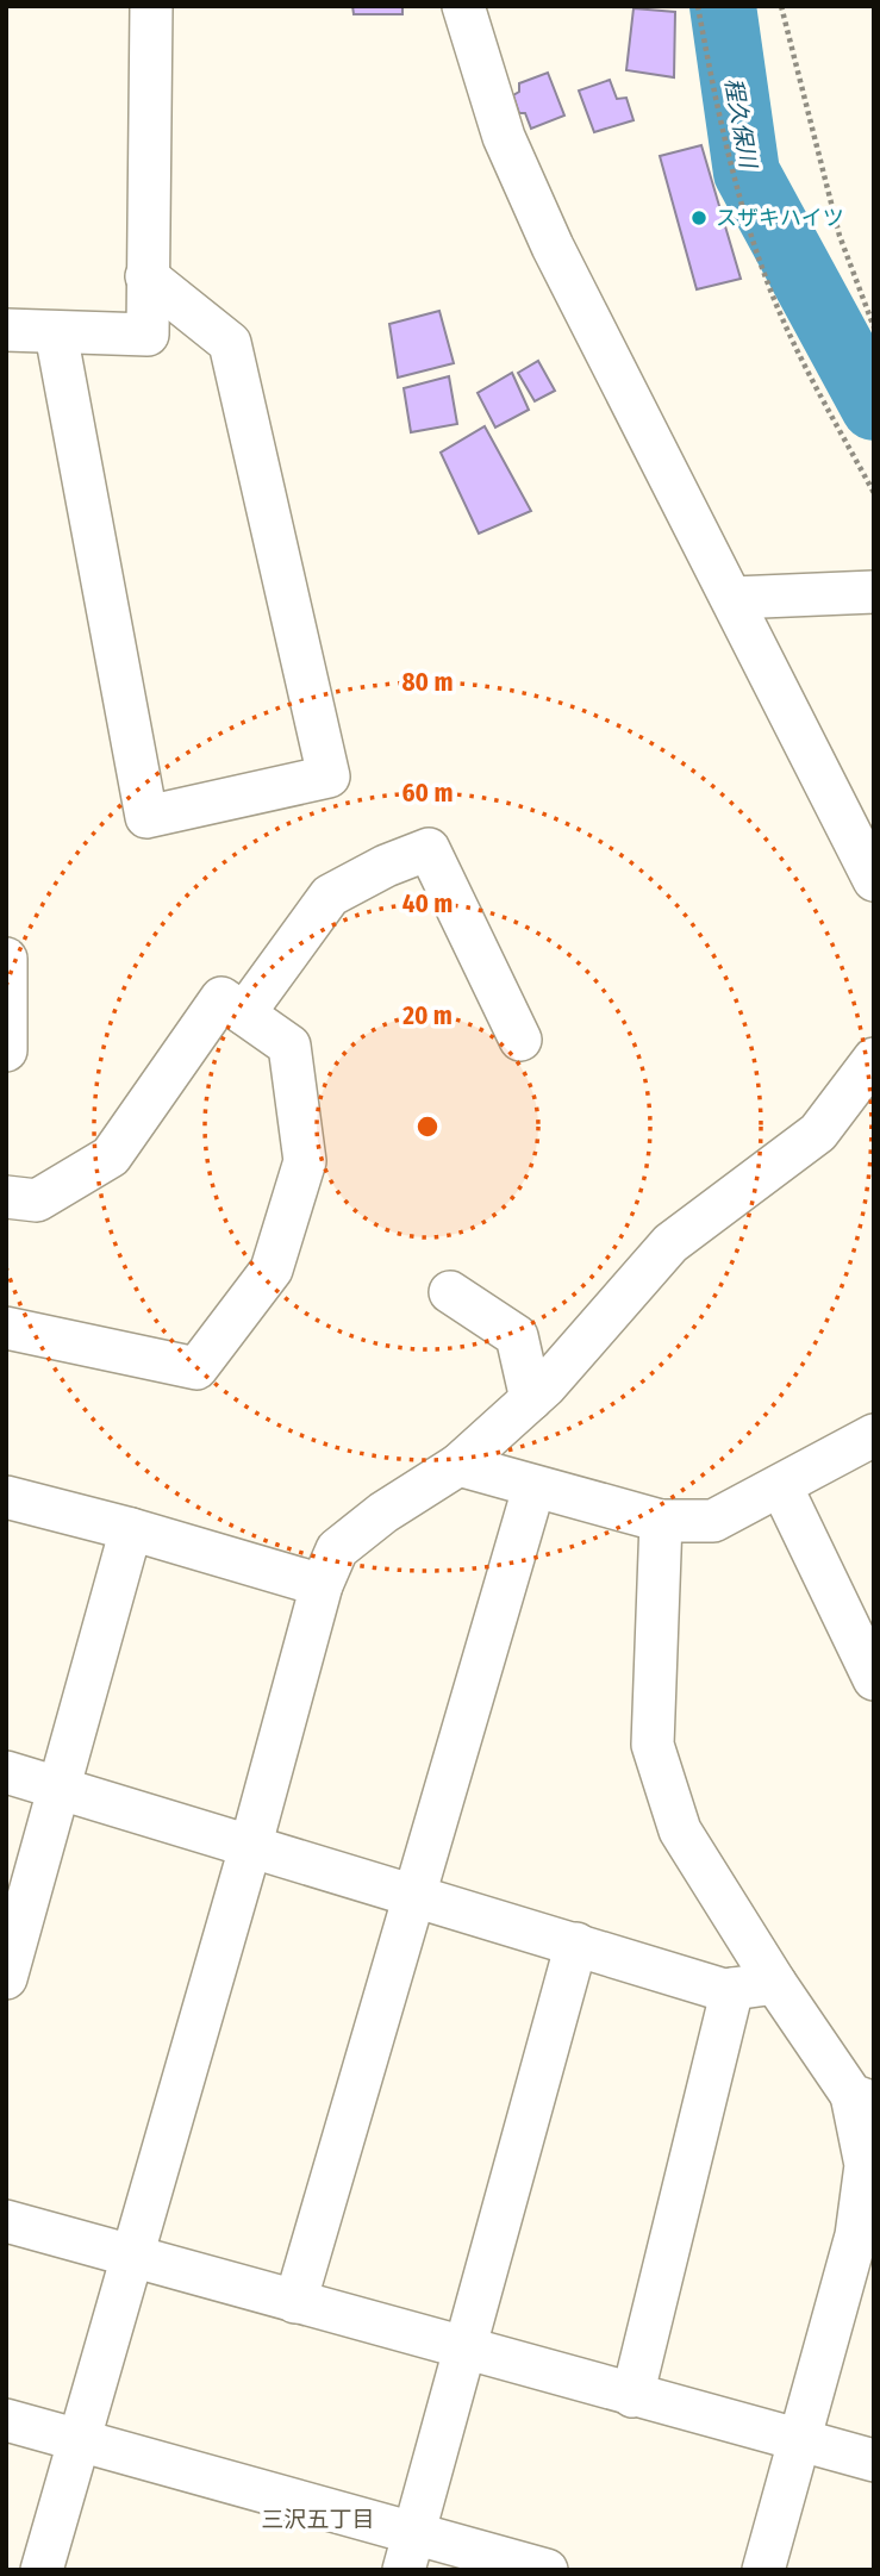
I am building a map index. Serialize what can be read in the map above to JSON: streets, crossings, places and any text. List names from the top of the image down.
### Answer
{
  "districts": ["三沢五丁目"],
  "water": ["程久保川"],
  "places": ["スザキハイツ"],
  "rings": [
    "80 m",
    "60 m",
    "40 m",
    "20 m"
  ]
}
